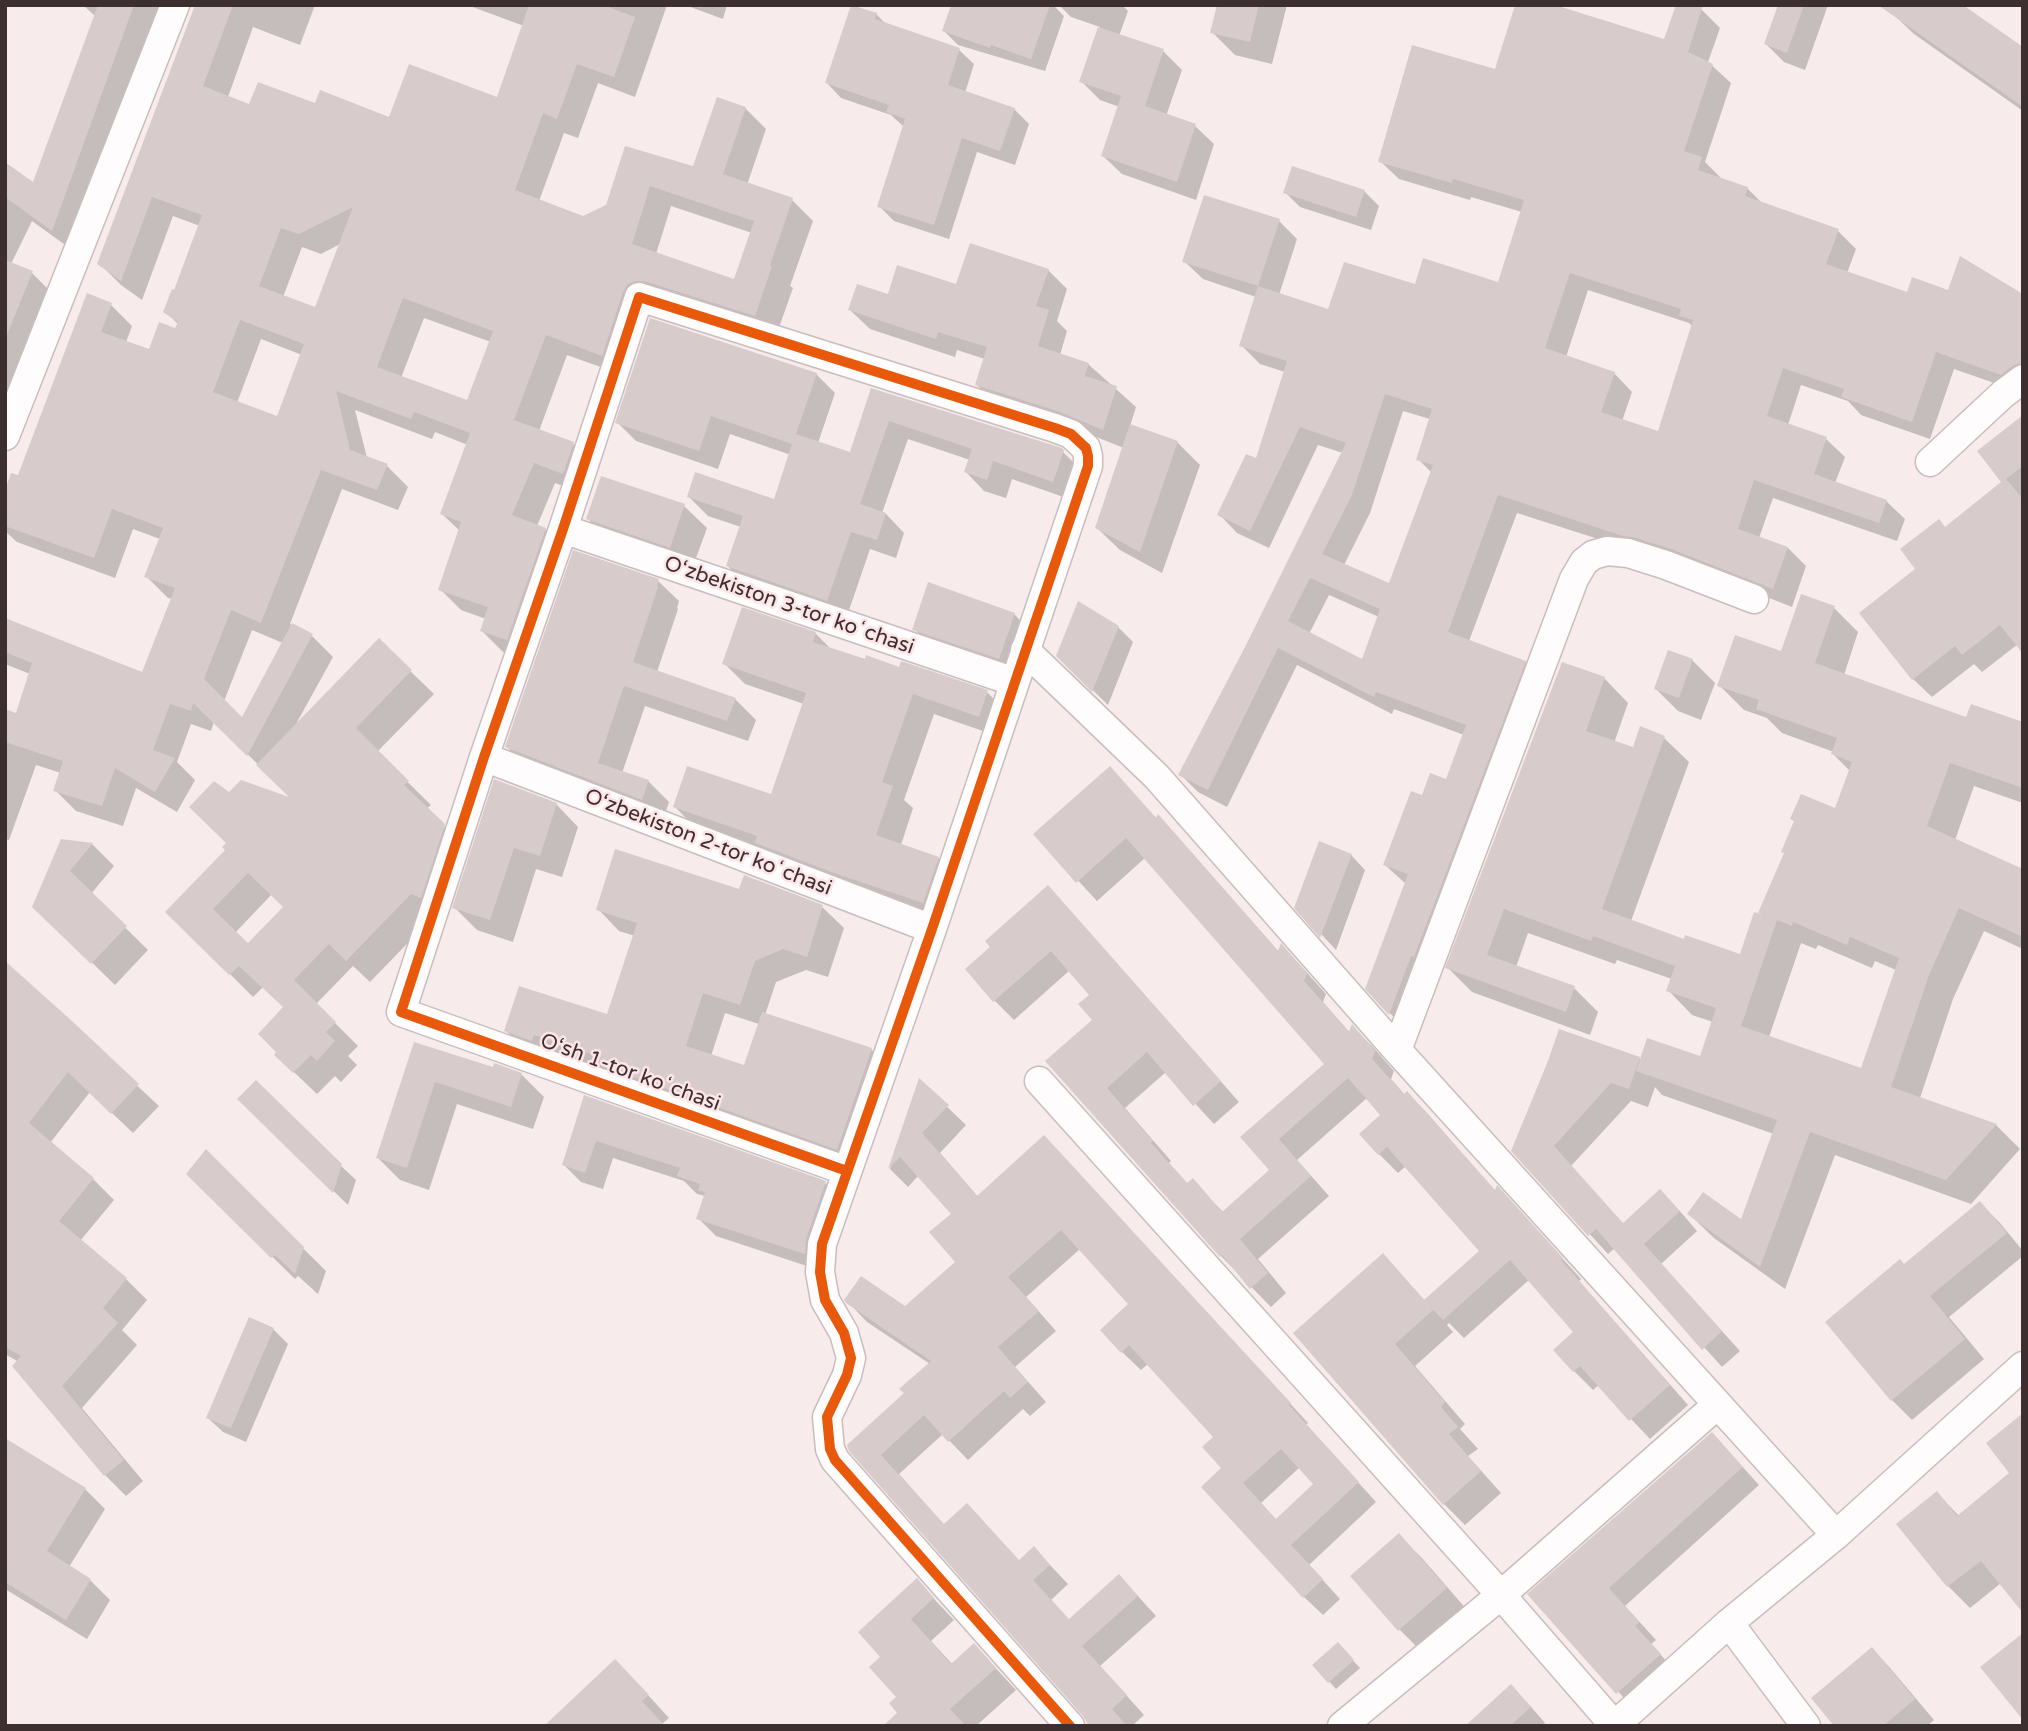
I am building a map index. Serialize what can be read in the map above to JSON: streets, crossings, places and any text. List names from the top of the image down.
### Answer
{
  "streets": {
    "street": ["O‘zbekiston 3-tor koʻchasi", "O‘zbekiston 2-tor koʻchasi", "O‘sh 1-tor koʻchasi"]
  },
  "crossings": [
    ["O‘zbekiston 2-tor koʻchasi", "O‘sh 1-tor koʻchasi"]
  ]
}
